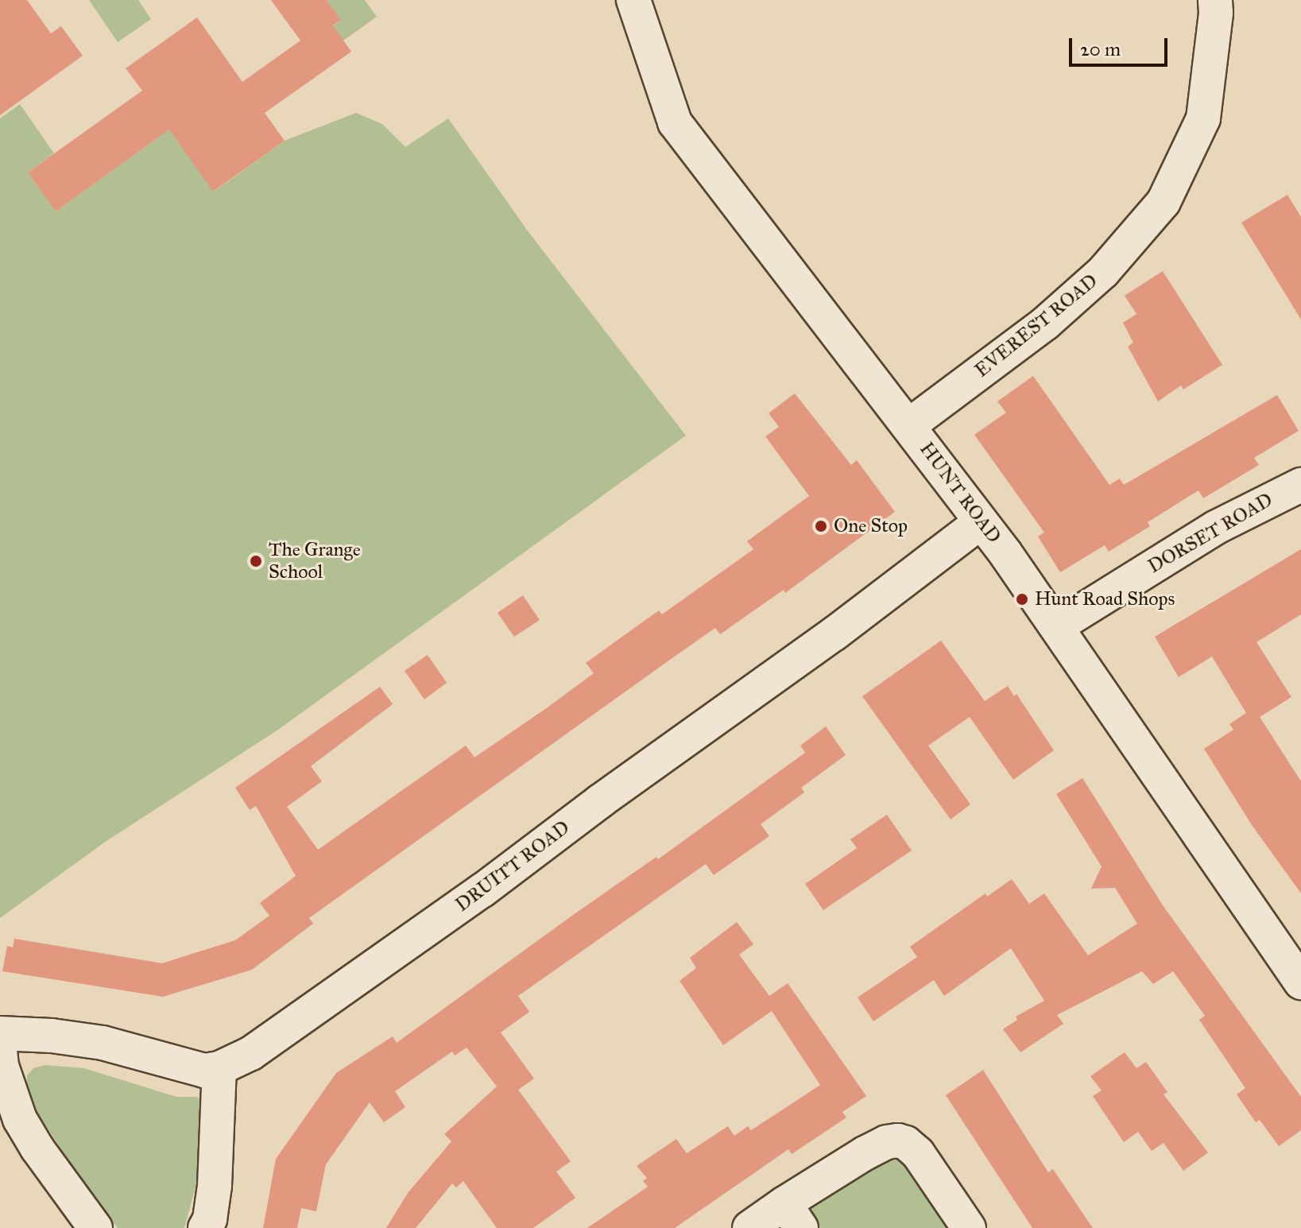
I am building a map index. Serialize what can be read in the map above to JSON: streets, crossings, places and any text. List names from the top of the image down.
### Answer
{
  "streets": {
    "street": [
      "EVEREST ROAD",
      "HUNT ROAD",
      "DORSET ROAD",
      "DRUITT ROAD"
    ]
  },
  "crossings": [
    ["EVEREST ROAD", "HUNT ROAD"],
    ["HUNT ROAD", "DORSET ROAD"],
    ["HUNT ROAD", "DRUITT ROAD"]
  ],
  "places": ["One Stop", "The Grange School", "Hunt Road Shops"],
  "scale_bar": "20 m"
}
